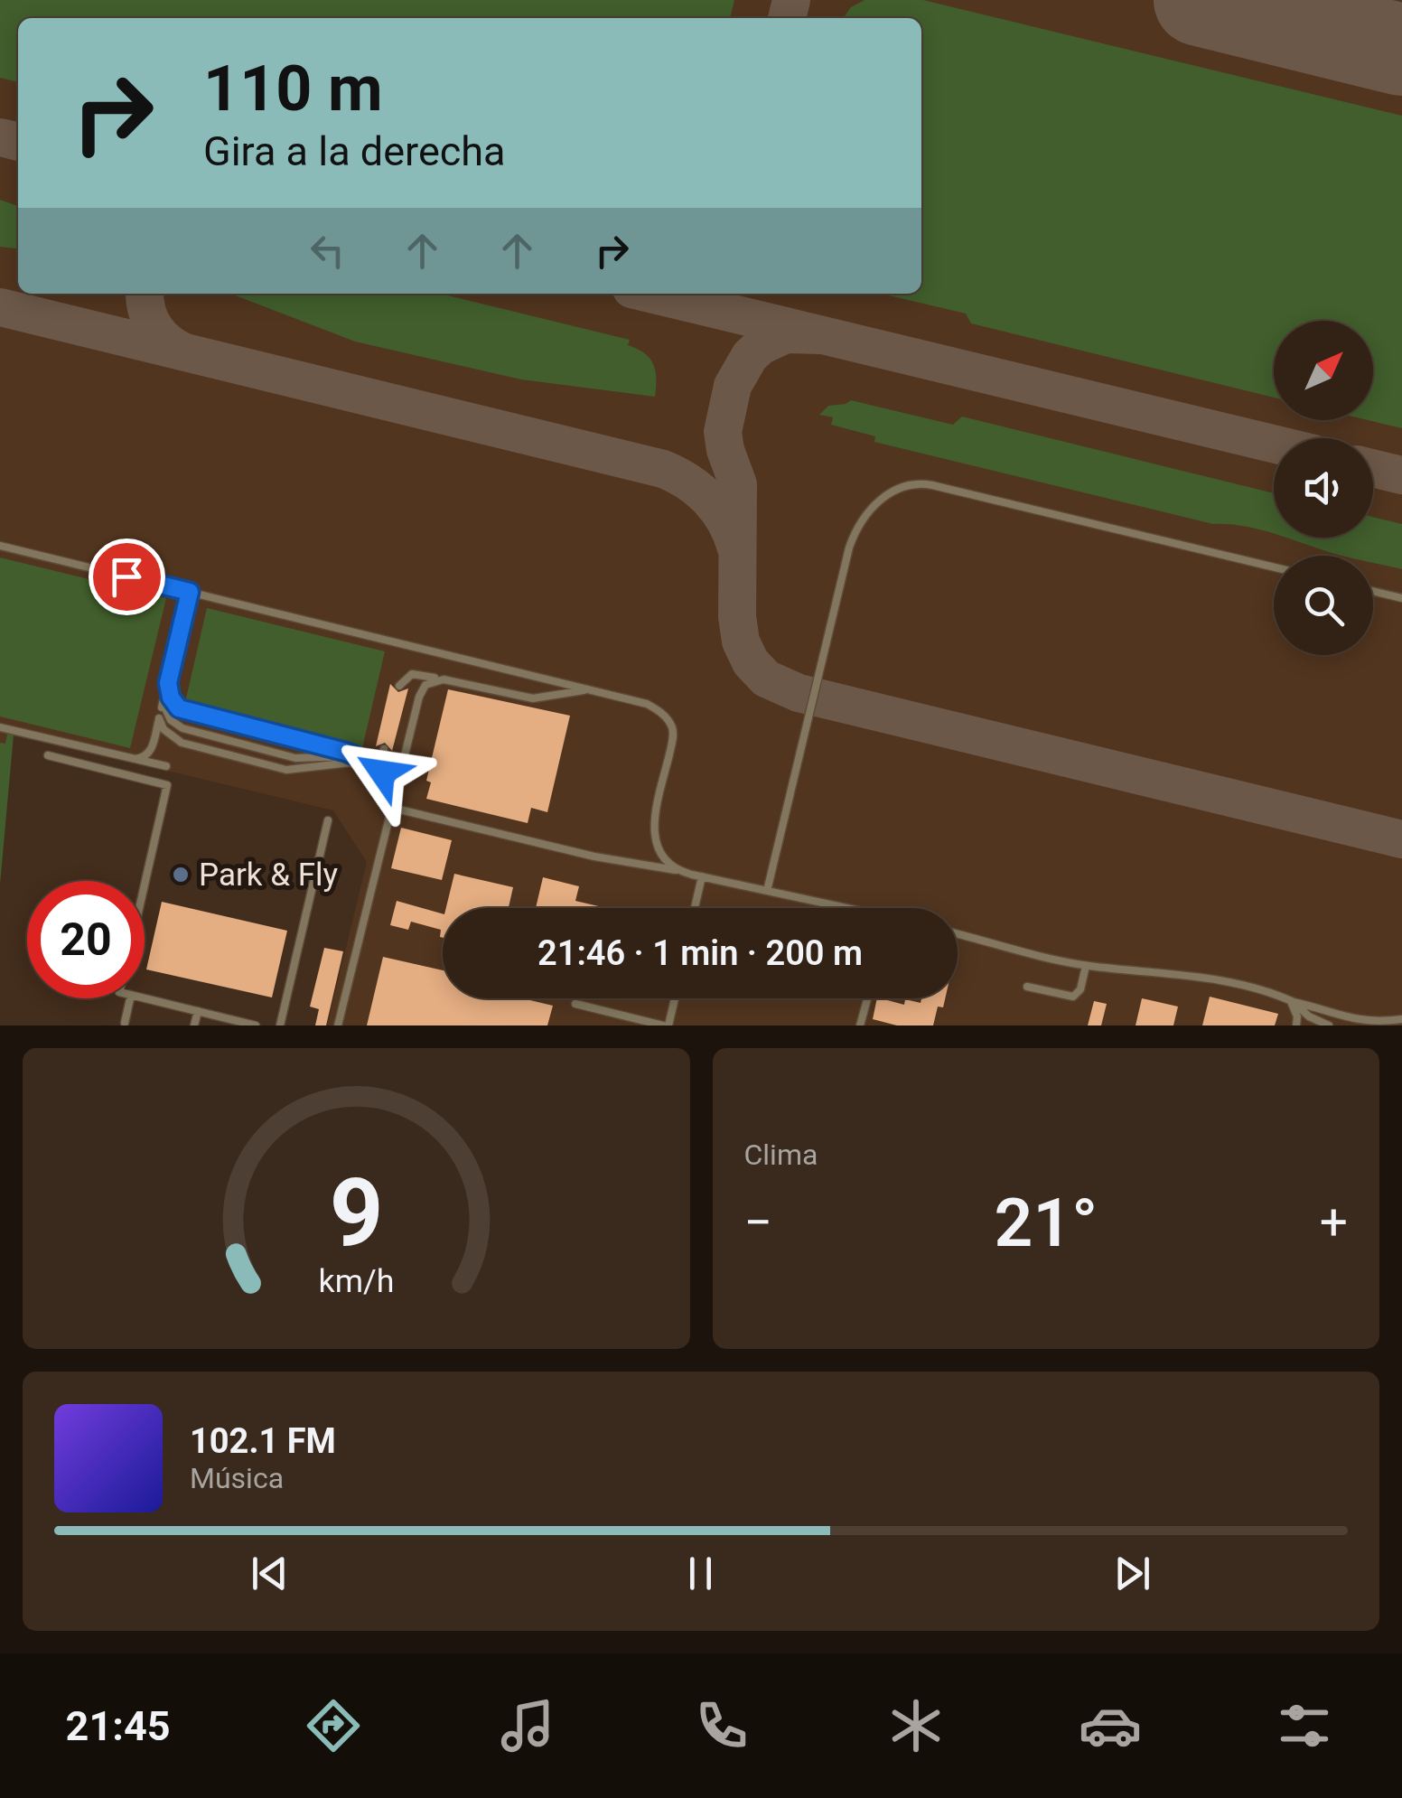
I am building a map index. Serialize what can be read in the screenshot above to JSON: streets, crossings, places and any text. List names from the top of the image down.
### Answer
{
  "places": ["Park & Fly"],
  "north": "top right",
  "page": {
    "turn": ["110 m", "Gira a la derecha"],
    "limit": "20",
    "trip": "21:46 · 1 min · 200 m",
    "tile": "Clima",
    "heat": ["−", "21°", "+"],
    "song": ["102.1 FM", "Música"],
    "tabs": "21:45",
    "gauge": ["9", "km/h"]
  }
}
